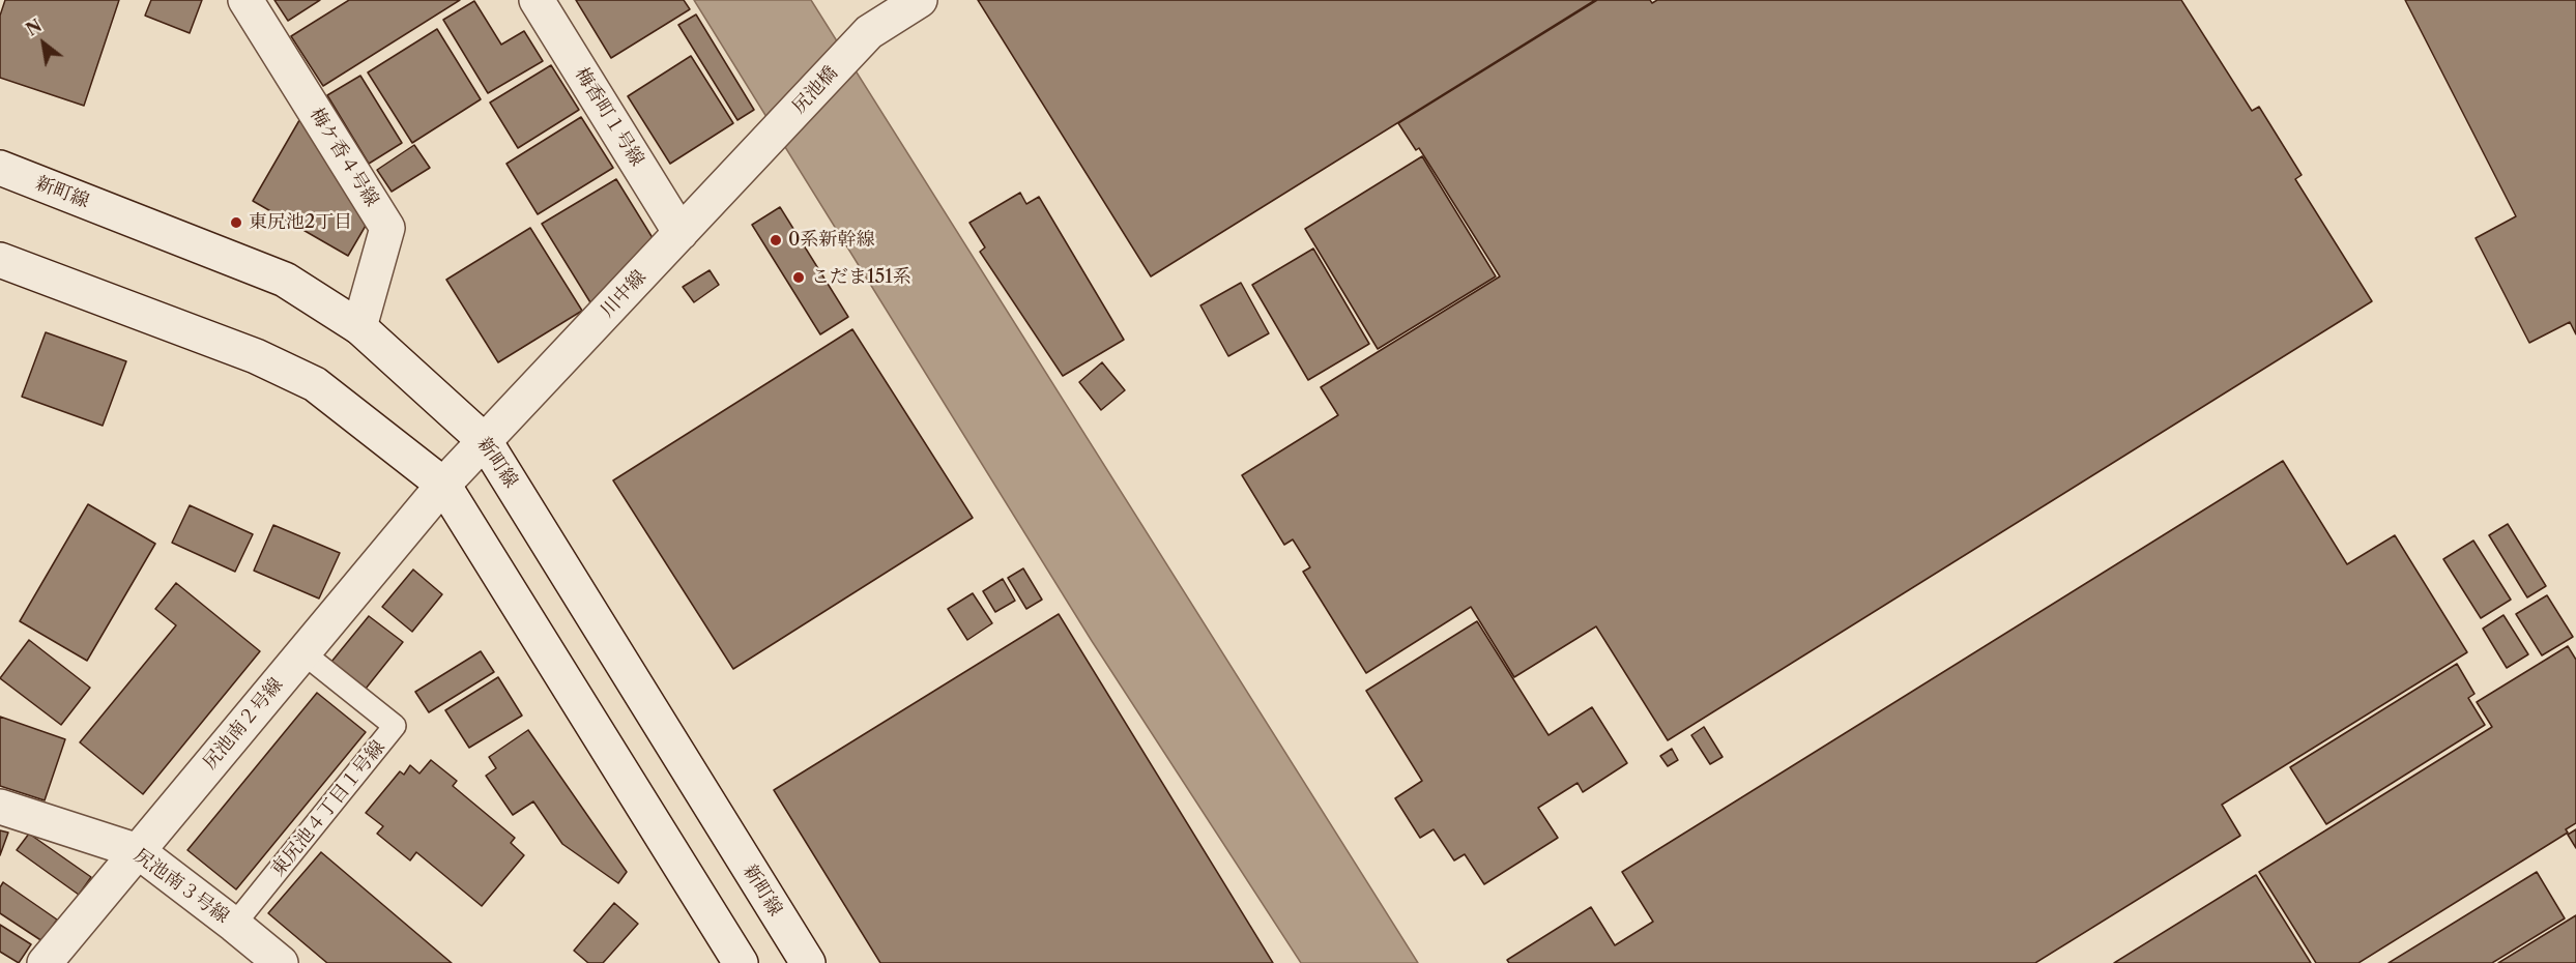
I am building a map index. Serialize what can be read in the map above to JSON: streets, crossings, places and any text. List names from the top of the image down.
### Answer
{
  "streets": {
    "street": [
      "尻池橋",
      "梅香町１号線",
      "梅ケ香４号線",
      "新町線",
      "川中線",
      "尻池南２号線",
      "尻池南３号線"
    ],
    "lane": ["東尻池４丁目１号線"]
  },
  "crossings": [
    ["尻池橋", "川中線"],
    ["梅香町１号線", "川中線"],
    ["梅ケ香４号線", "新町線"],
    ["新町線", "川中線"],
    ["川中線", "尻池南２号線"],
    ["尻池南２号線", "東尻池４丁目１号線"],
    ["尻池南２号線", "尻池南３号線"],
    ["東尻池４丁目１号線", "尻池南３号線"]
  ],
  "places": ["東尻池2丁目", "0系新幹線", "こだま151系"],
  "north": "top left"
}
